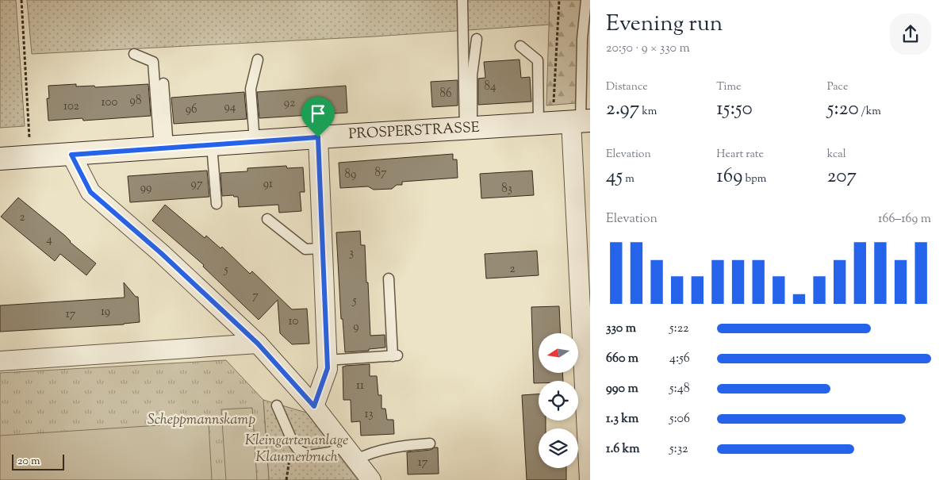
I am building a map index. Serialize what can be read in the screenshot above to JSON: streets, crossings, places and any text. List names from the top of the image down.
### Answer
{
  "streets": {
    "main road": ["PROSPERSTRASSE"]
  },
  "parks": ["Scheppmannskamp", "Kleingartenanlage Klaumerbruch"],
  "house_numbers": [
    "84",
    "86",
    "98",
    "100",
    "92",
    "102",
    "94",
    "96",
    "87",
    "89",
    "97",
    "91",
    "99",
    "83",
    "2",
    "4",
    "3",
    "2",
    "5",
    "7",
    "5",
    "19",
    "17",
    "10",
    "9",
    "11",
    "13",
    "17"
  ],
  "scale_bar": "20 m",
  "north": "left",
  "page": {
    "heading": ["Evening run", "20:50 · 9 × 330 m"],
    "stats": [
      ["Distance", "2.97 km"],
      ["Time", "15:50"],
      ["Pace", "5:20 /km"],
      ["Elevation", "45 m"],
      ["Heart rate", "169 bpm"],
      ["kcal", "207"]
    ],
    "chart": ["Elevation", "166–169 m"],
    "list": [
      {
        "name": "330 m",
        "note": "5:22"
      },
      {
        "name": "660 m",
        "note": "4:56"
      },
      {
        "name": "990 m",
        "note": "5:48"
      },
      {
        "name": "1.3 km",
        "note": "5:06"
      },
      {
        "name": "1.6 km",
        "note": "5:32"
      }
    ],
    "scale": "20 m"
  }
}
